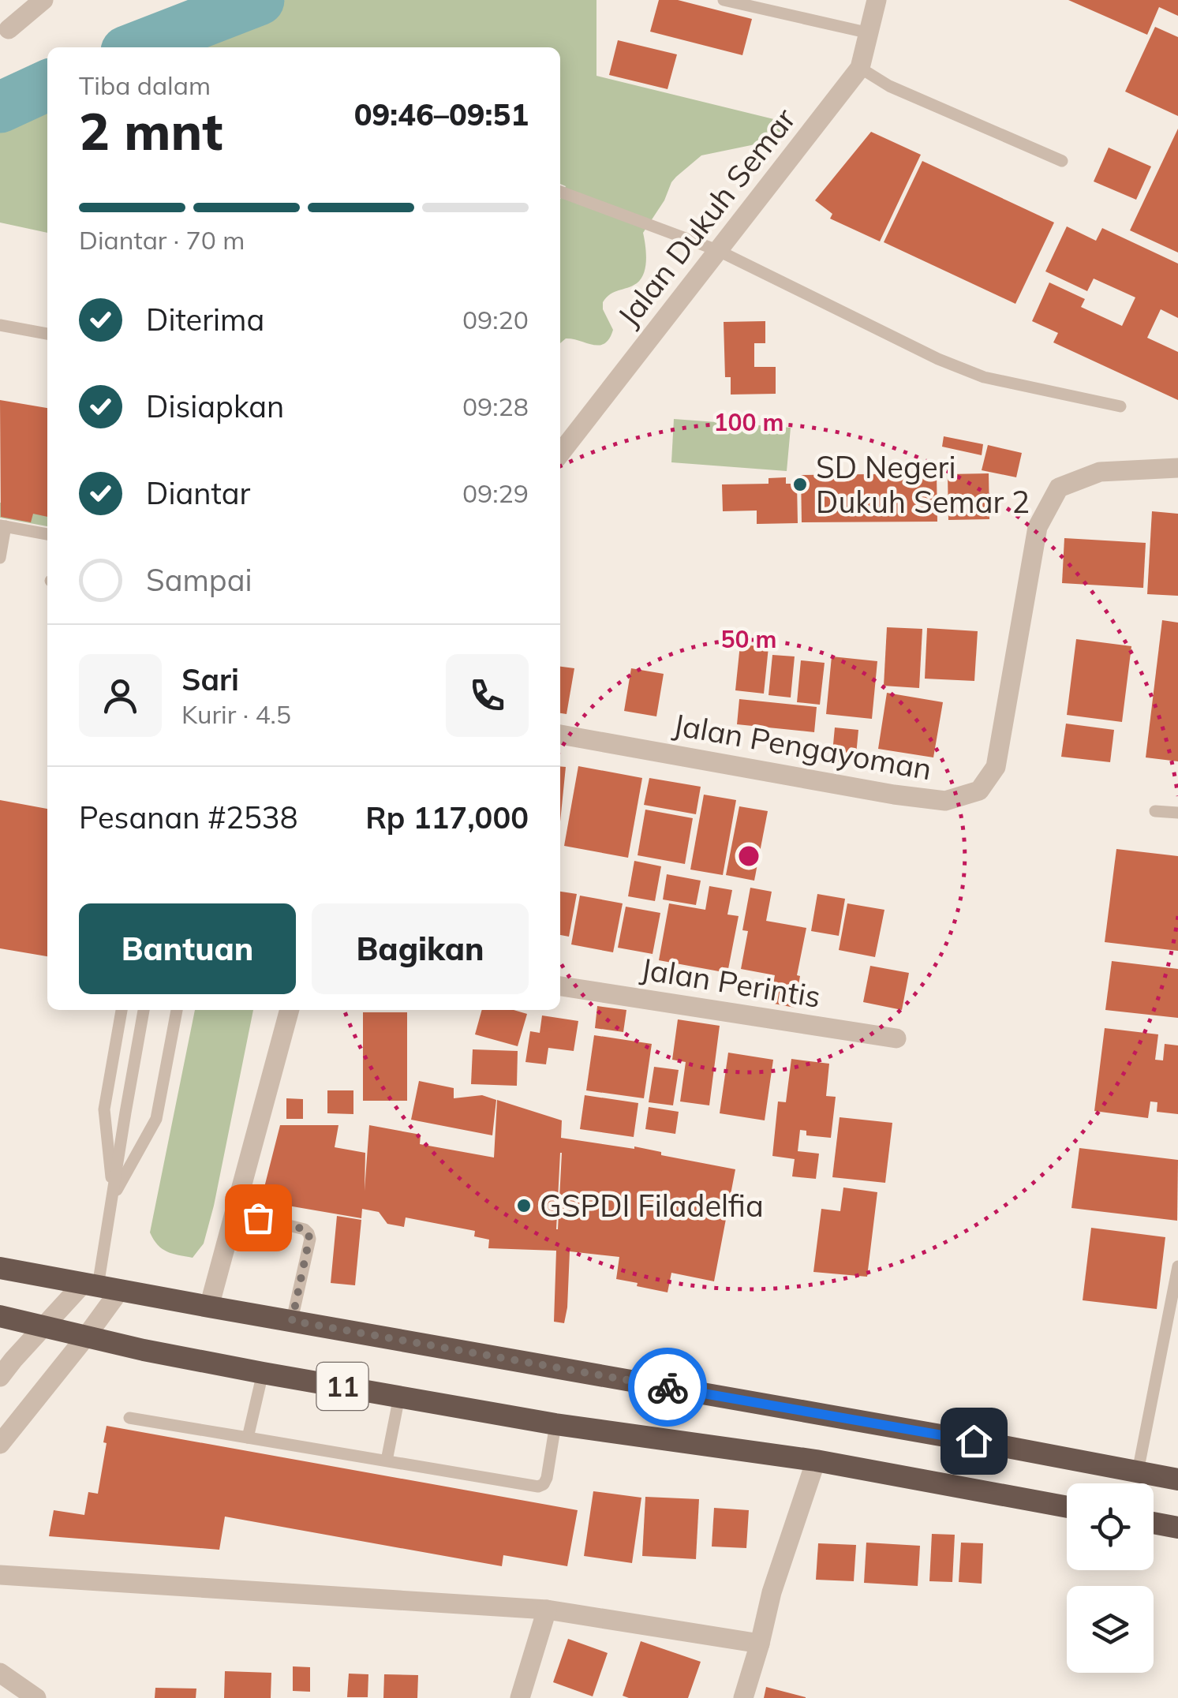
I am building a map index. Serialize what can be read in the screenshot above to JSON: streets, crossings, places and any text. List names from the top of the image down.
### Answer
{
  "streets": {
    "highway": ["11"],
    "street": ["Jalan Dukuh Semar", "Jalan Pengayoman", "Jalan Perintis"]
  },
  "places": ["SD Negeri Dukuh Semar 2", "GSPDI Filadelfia"],
  "page": {
    "heading": ["2 mnt", "Tiba dalam", "09:46–09:51"],
    "panel": [
      "Sari",
      "Kurir · 4.5",
      "Pesanan #2538",
      "Rp 117,000"
    ],
    "bar": "Diantar · 70 m",
    "list": [
      ["Diterima", "09:20"],
      ["Disiapkan", "09:28"],
      ["Diantar", "09:29"],
      "Sampai"
    ],
    "buttons": ["Bantuan", "Bagikan"]
  },
  "rings": ["100 m", "50 m"]
}
